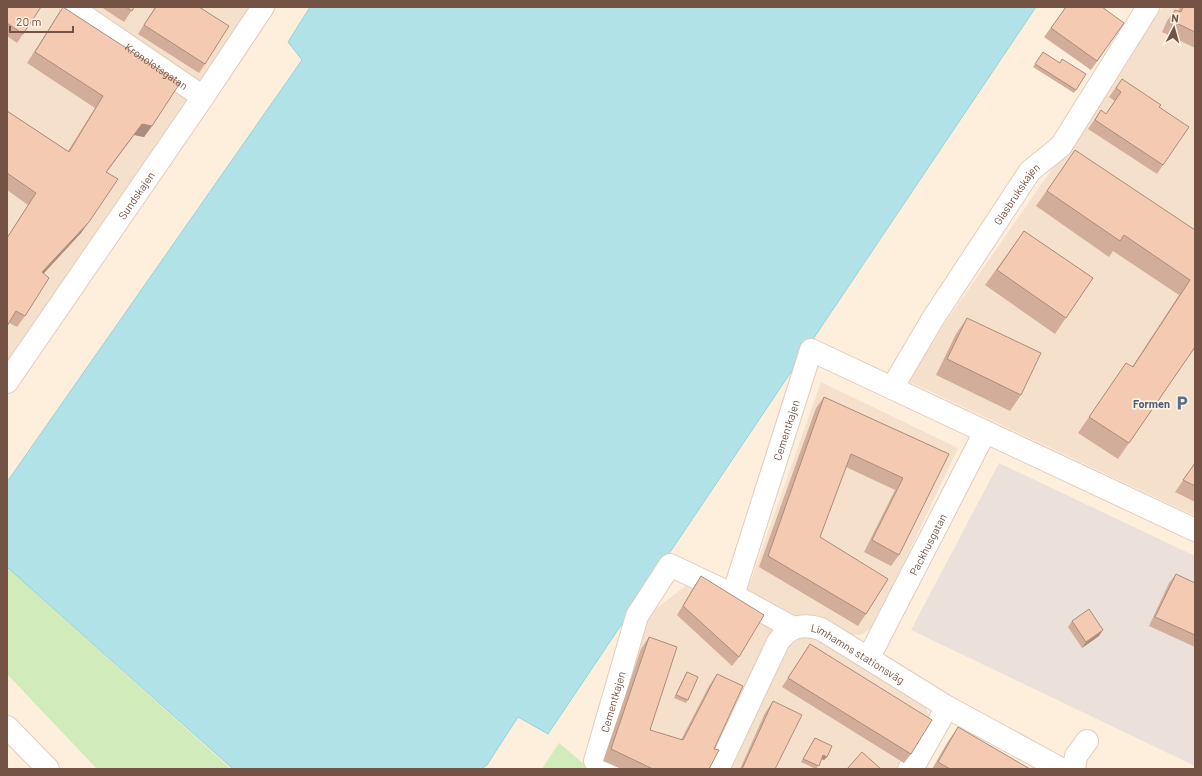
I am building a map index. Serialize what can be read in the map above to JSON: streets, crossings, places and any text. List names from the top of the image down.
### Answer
{
  "streets": {
    "street": [
      "Kronolotsgatan",
      "Sundskajen",
      "Glasbrukskajen",
      "Cementkajen",
      "Packhusgatan",
      "Limhamns stationsväg"
    ]
  },
  "crossings": [
    ["Kronolotsgatan", "Sundskajen"],
    ["Glasbrukskajen", "Cementkajen"],
    ["Cementkajen", "Limhamns stationsväg"],
    ["Packhusgatan", "Limhamns stationsväg"]
  ],
  "places": {
    "parking": ["Formen"]
  },
  "scale_bar": "20 m",
  "north": "top"
}
